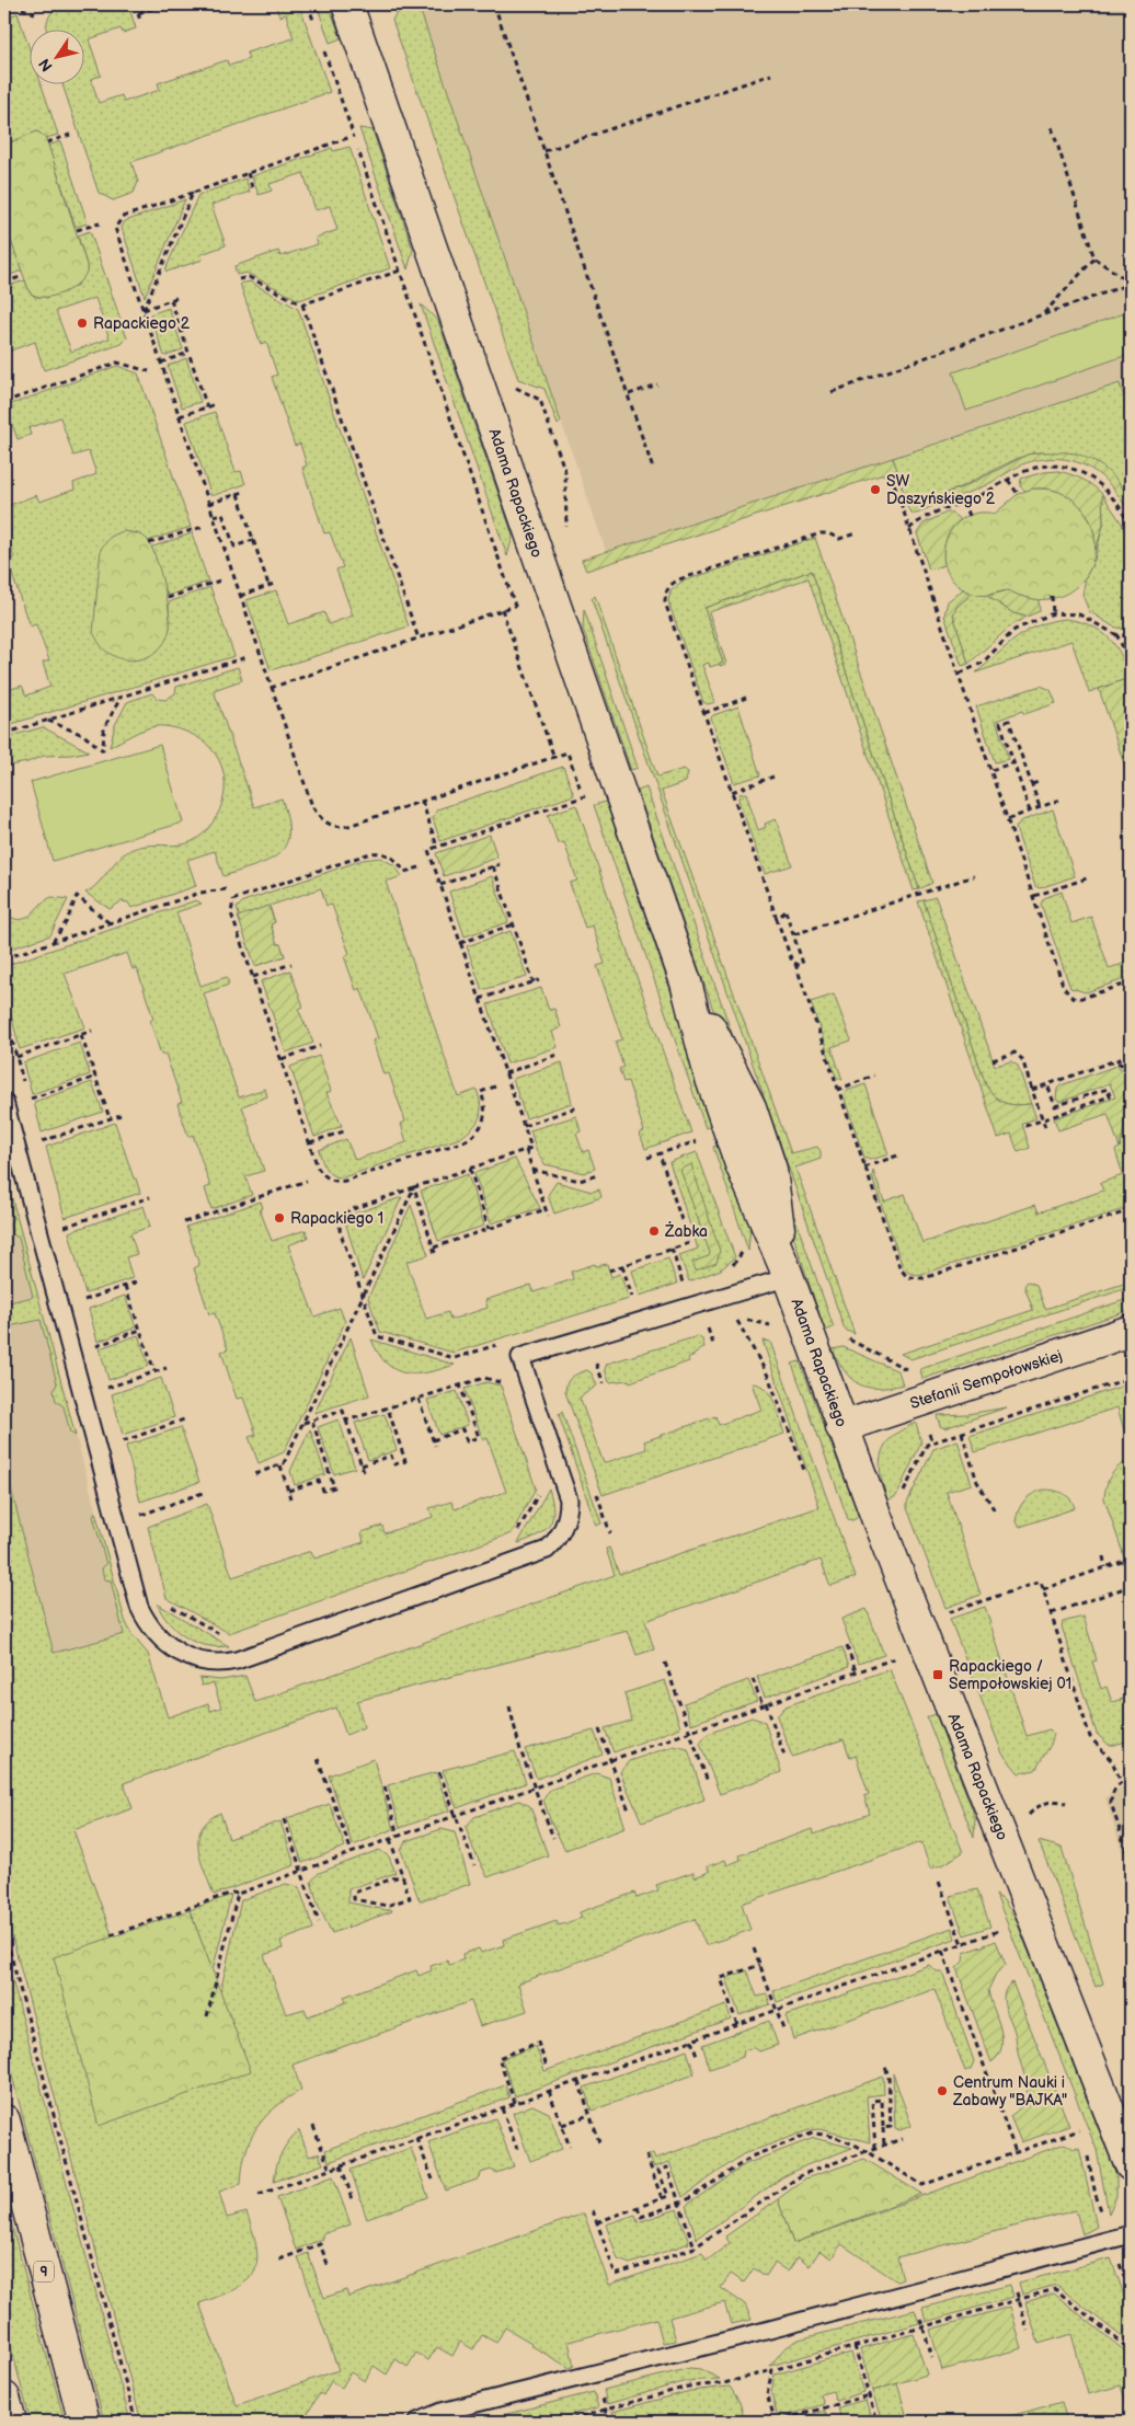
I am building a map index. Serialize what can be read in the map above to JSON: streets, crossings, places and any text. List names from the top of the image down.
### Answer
{
  "streets": {
    "street": ["Adama Rapackiego", "Stefanii Sempołowskiej", "9"]
  },
  "crossings": [
    ["Adama Rapackiego", "Stefanii Sempołowskiej"]
  ],
  "places": {
    "other": [
      "Rapackiego 2",
      "SW Daszyńskiego 2",
      "Rapackiego 1",
      "Żabka",
      "Centrum Nauki i Zabawy \"BAJKA\""
    ],
    "transit": ["Rapackiego / Sempołowskiej 01"]
  },
  "north": "bottom left"
}
